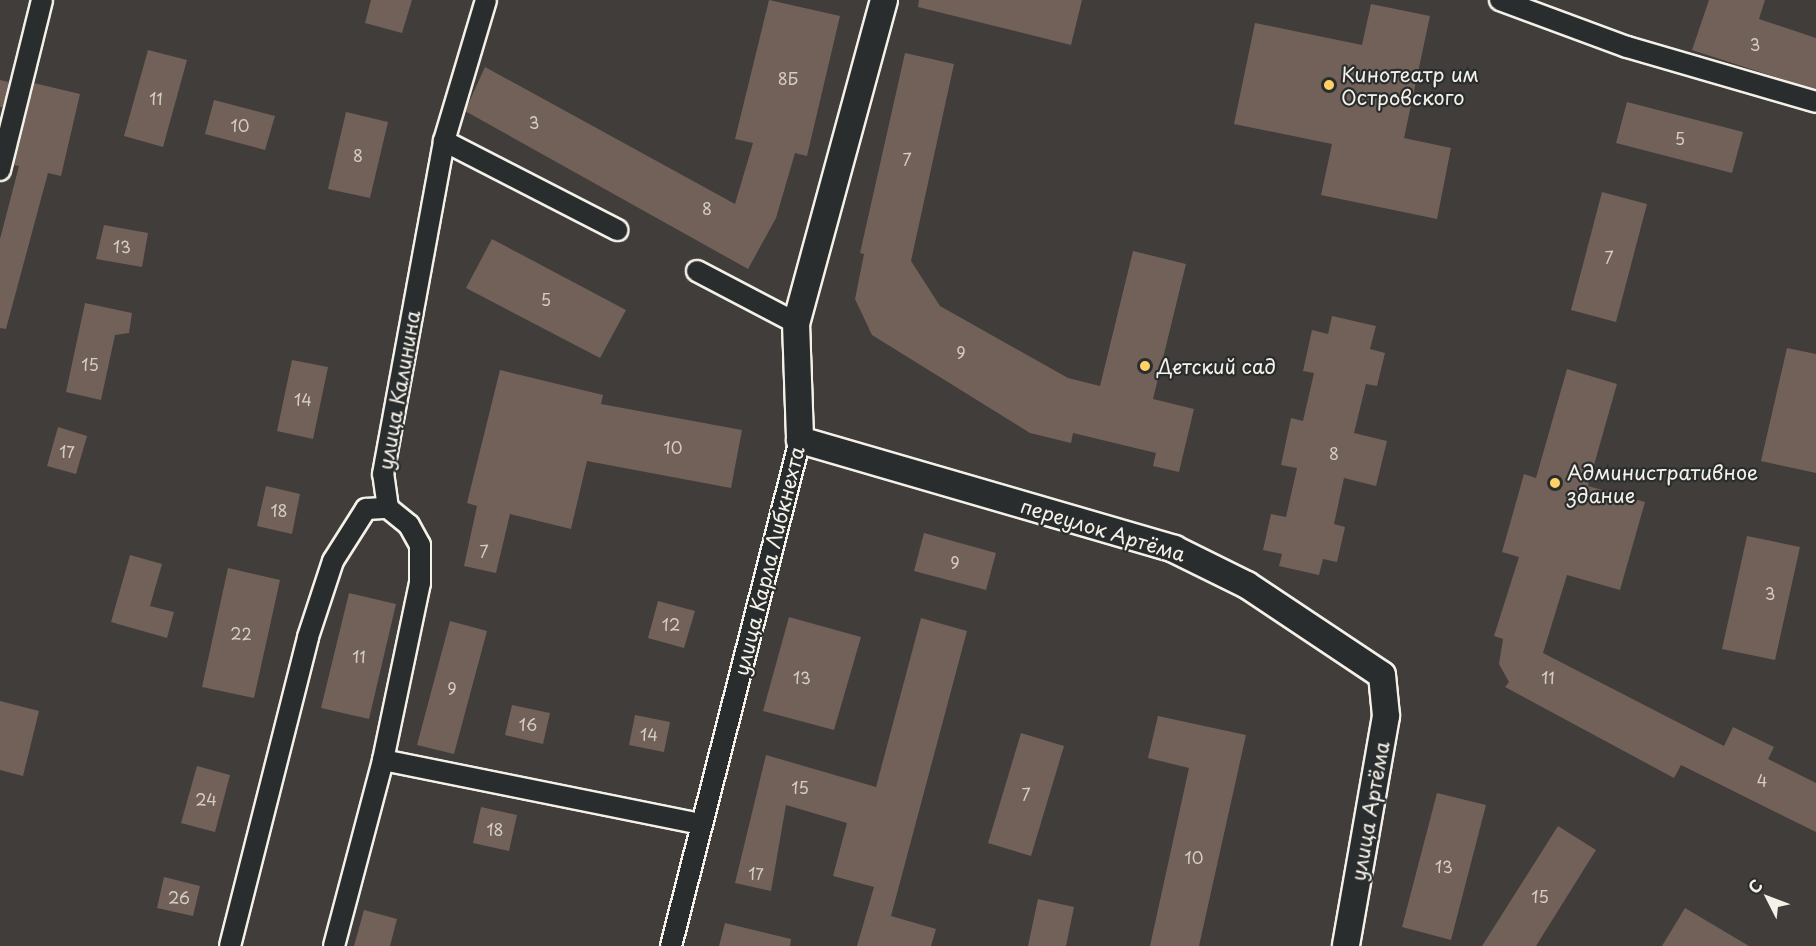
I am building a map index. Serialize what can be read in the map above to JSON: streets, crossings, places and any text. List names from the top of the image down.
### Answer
{
  "streets": {
    "street": [
      "улица Калинина",
      "переулок Артёма",
      "улица Карла Либкнехта",
      "улица Артёма"
    ]
  },
  "crossings": [
    ["переулок Артёма", "улица Карла Либкнехта"],
    ["переулок Артёма", "улица Артёма"]
  ],
  "places": ["Кинотеатр им Островского", "Детский сад", "Административное здание"],
  "house_numbers": [
    "3",
    "8Б",
    "11",
    "3",
    "10",
    "5",
    "8",
    "7",
    "8",
    "13",
    "7",
    "5",
    "9",
    "15",
    "14",
    "10",
    "17",
    "8",
    "18",
    "7",
    "9",
    "3",
    "12",
    "22",
    "11",
    "13",
    "11",
    "9",
    "16",
    "14",
    "4",
    "15",
    "7",
    "24",
    "18",
    "10",
    "13",
    "17",
    "15",
    "26"
  ],
  "north": "top left"
}
